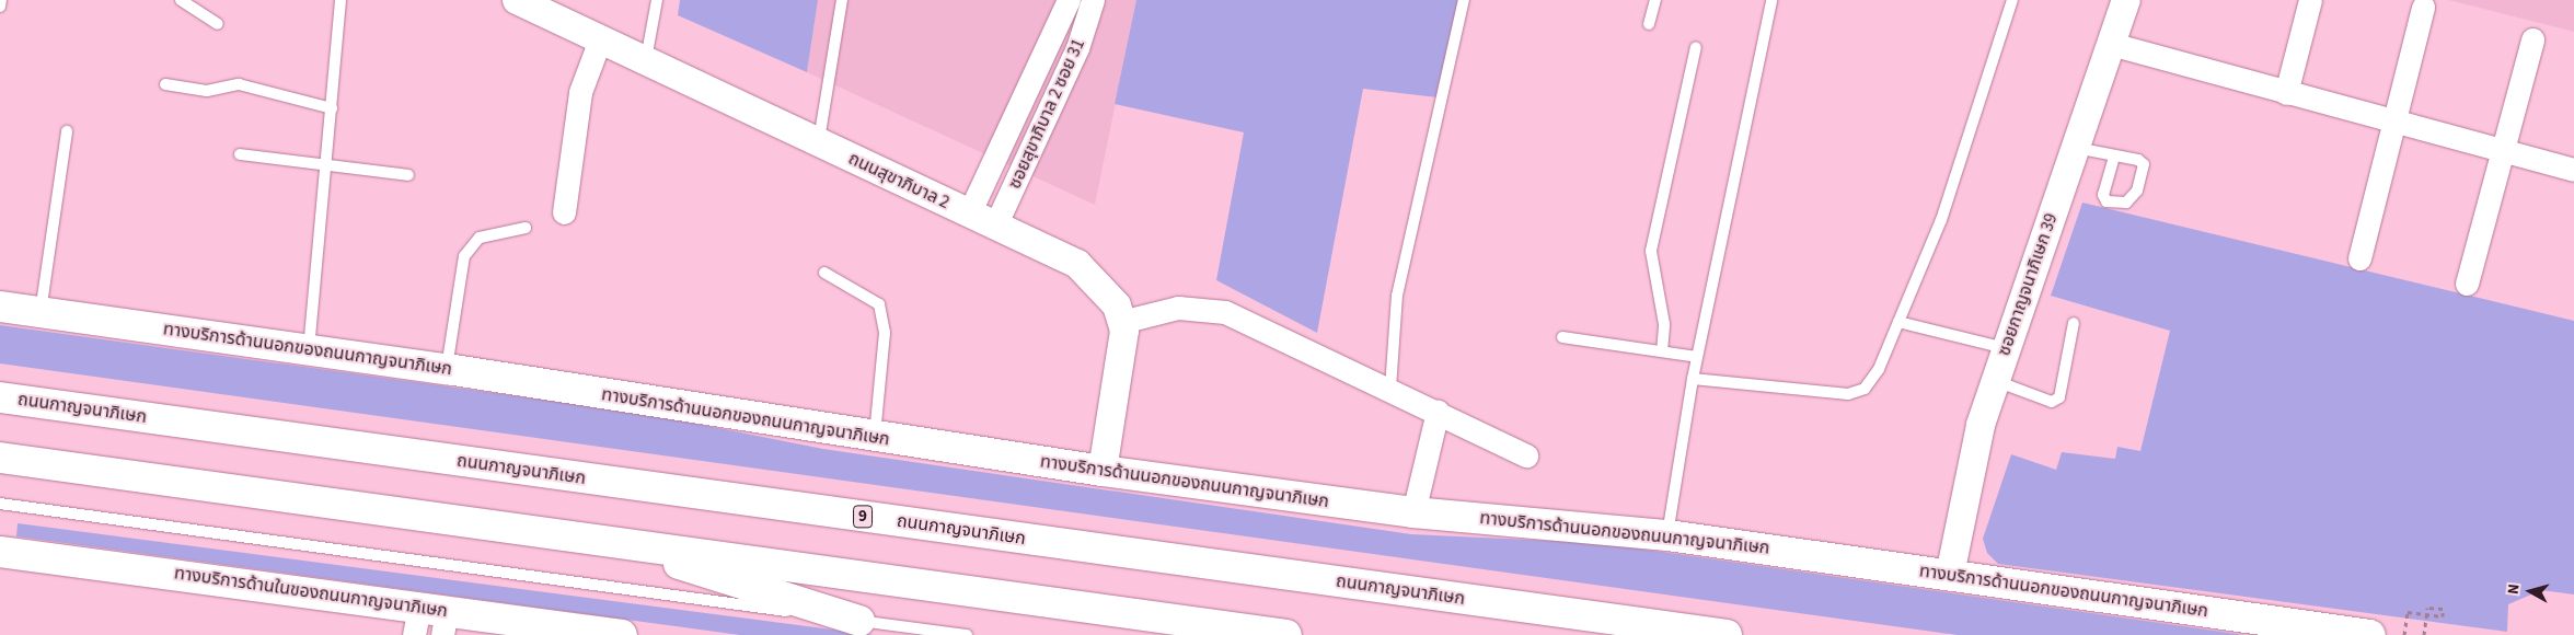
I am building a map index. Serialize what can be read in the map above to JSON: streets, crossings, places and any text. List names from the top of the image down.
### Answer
{
  "streets": {
    "main road": [
      "ทางบริการด้านนอกของถนนกาญจนาภิเษก",
      "ถนนกาญจนาภิเษก",
      "9",
      "ทางบริการด้านในของถนนกาญจนาภิเษก"
    ],
    "street": ["ซอยสุขาภิบาล 2 ซอย 31", "ถนนสุขาภิบาล 2", "ซอยกาญจนาภิเษก 39"]
  },
  "crossings": [
    ["ซอยสุขาภิบาล 2 ซอย 31", "ถนนสุขาภิบาล 2"],
    ["ถนนสุขาภิบาล 2", "ทางบริการด้านนอกของถนนกาญจนาภิเษก"],
    ["ซอยกาญจนาภิเษก 39", "ทางบริการด้านนอกของถนนกาญจนาภิเษก"]
  ],
  "north": "left"
}
